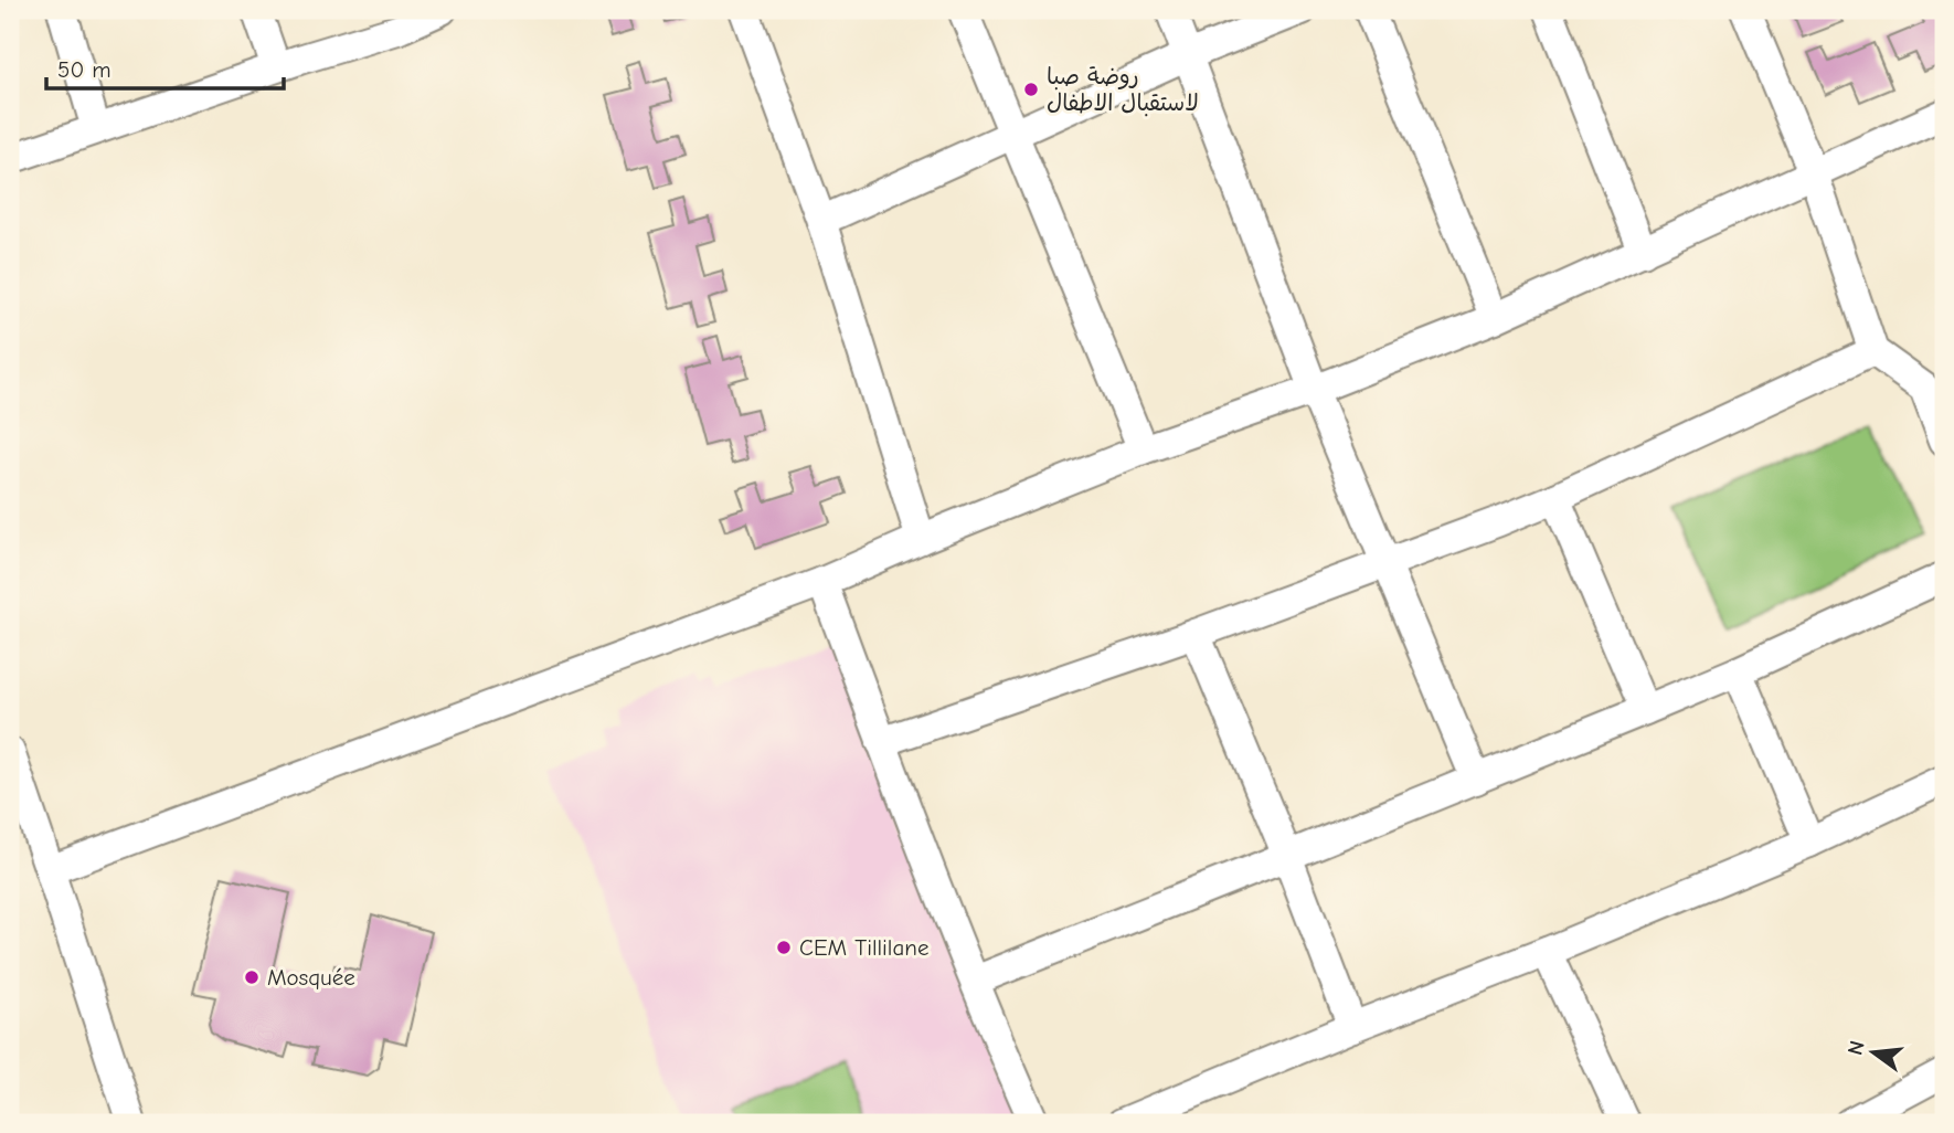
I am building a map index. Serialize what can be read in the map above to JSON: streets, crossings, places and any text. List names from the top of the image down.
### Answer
{
  "places": ["روضة صبا لاستقبال الاطفال", "CEM Tillilane", "Mosquée"],
  "scale_bar": "50 m",
  "north": "left"
}
